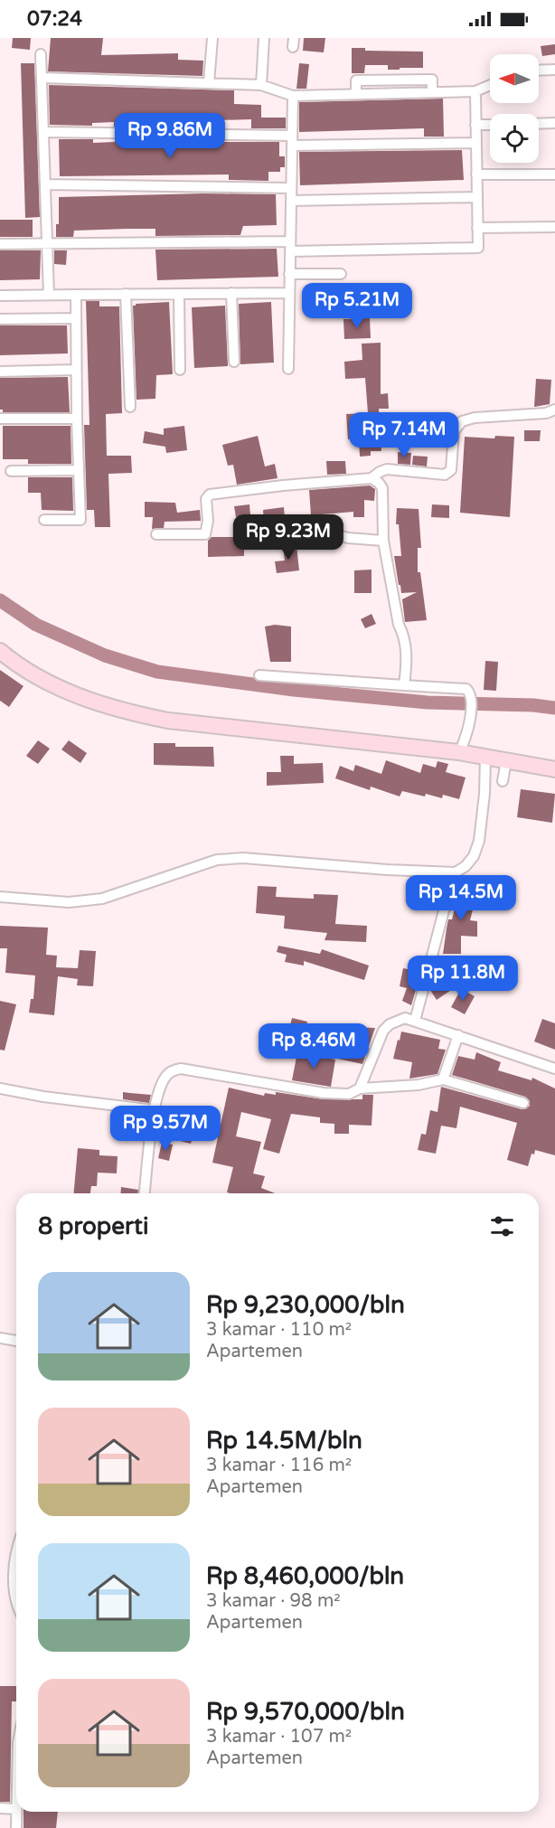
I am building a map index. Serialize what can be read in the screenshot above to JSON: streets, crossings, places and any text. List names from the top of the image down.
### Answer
{
  "north": "left",
  "page": {
    "status": "07:24",
    "price": [
      "Rp 9.86M",
      "Rp 5.21M",
      "Rp 7.14M",
      "Rp 9.23M",
      "Rp 14.5M",
      "Rp 11.8M",
      "Rp 8.46M",
      "Rp 9.57M"
    ],
    "heading": "8 properti",
    "list": [
      {
        "name": "Rp 9,230,000/bln",
        "note": "3 kamar · 110 m² · Apartemen"
      },
      {
        "name": "Rp 14.5M/bln",
        "note": "3 kamar · 116 m² · Apartemen"
      },
      {
        "name": "Rp 8,460,000/bln",
        "note": "3 kamar · 98 m² · Apartemen"
      },
      {
        "name": "Rp 9,570,000/bln",
        "note": "3 kamar · 107 m² · Apartemen"
      }
    ]
  }
}
